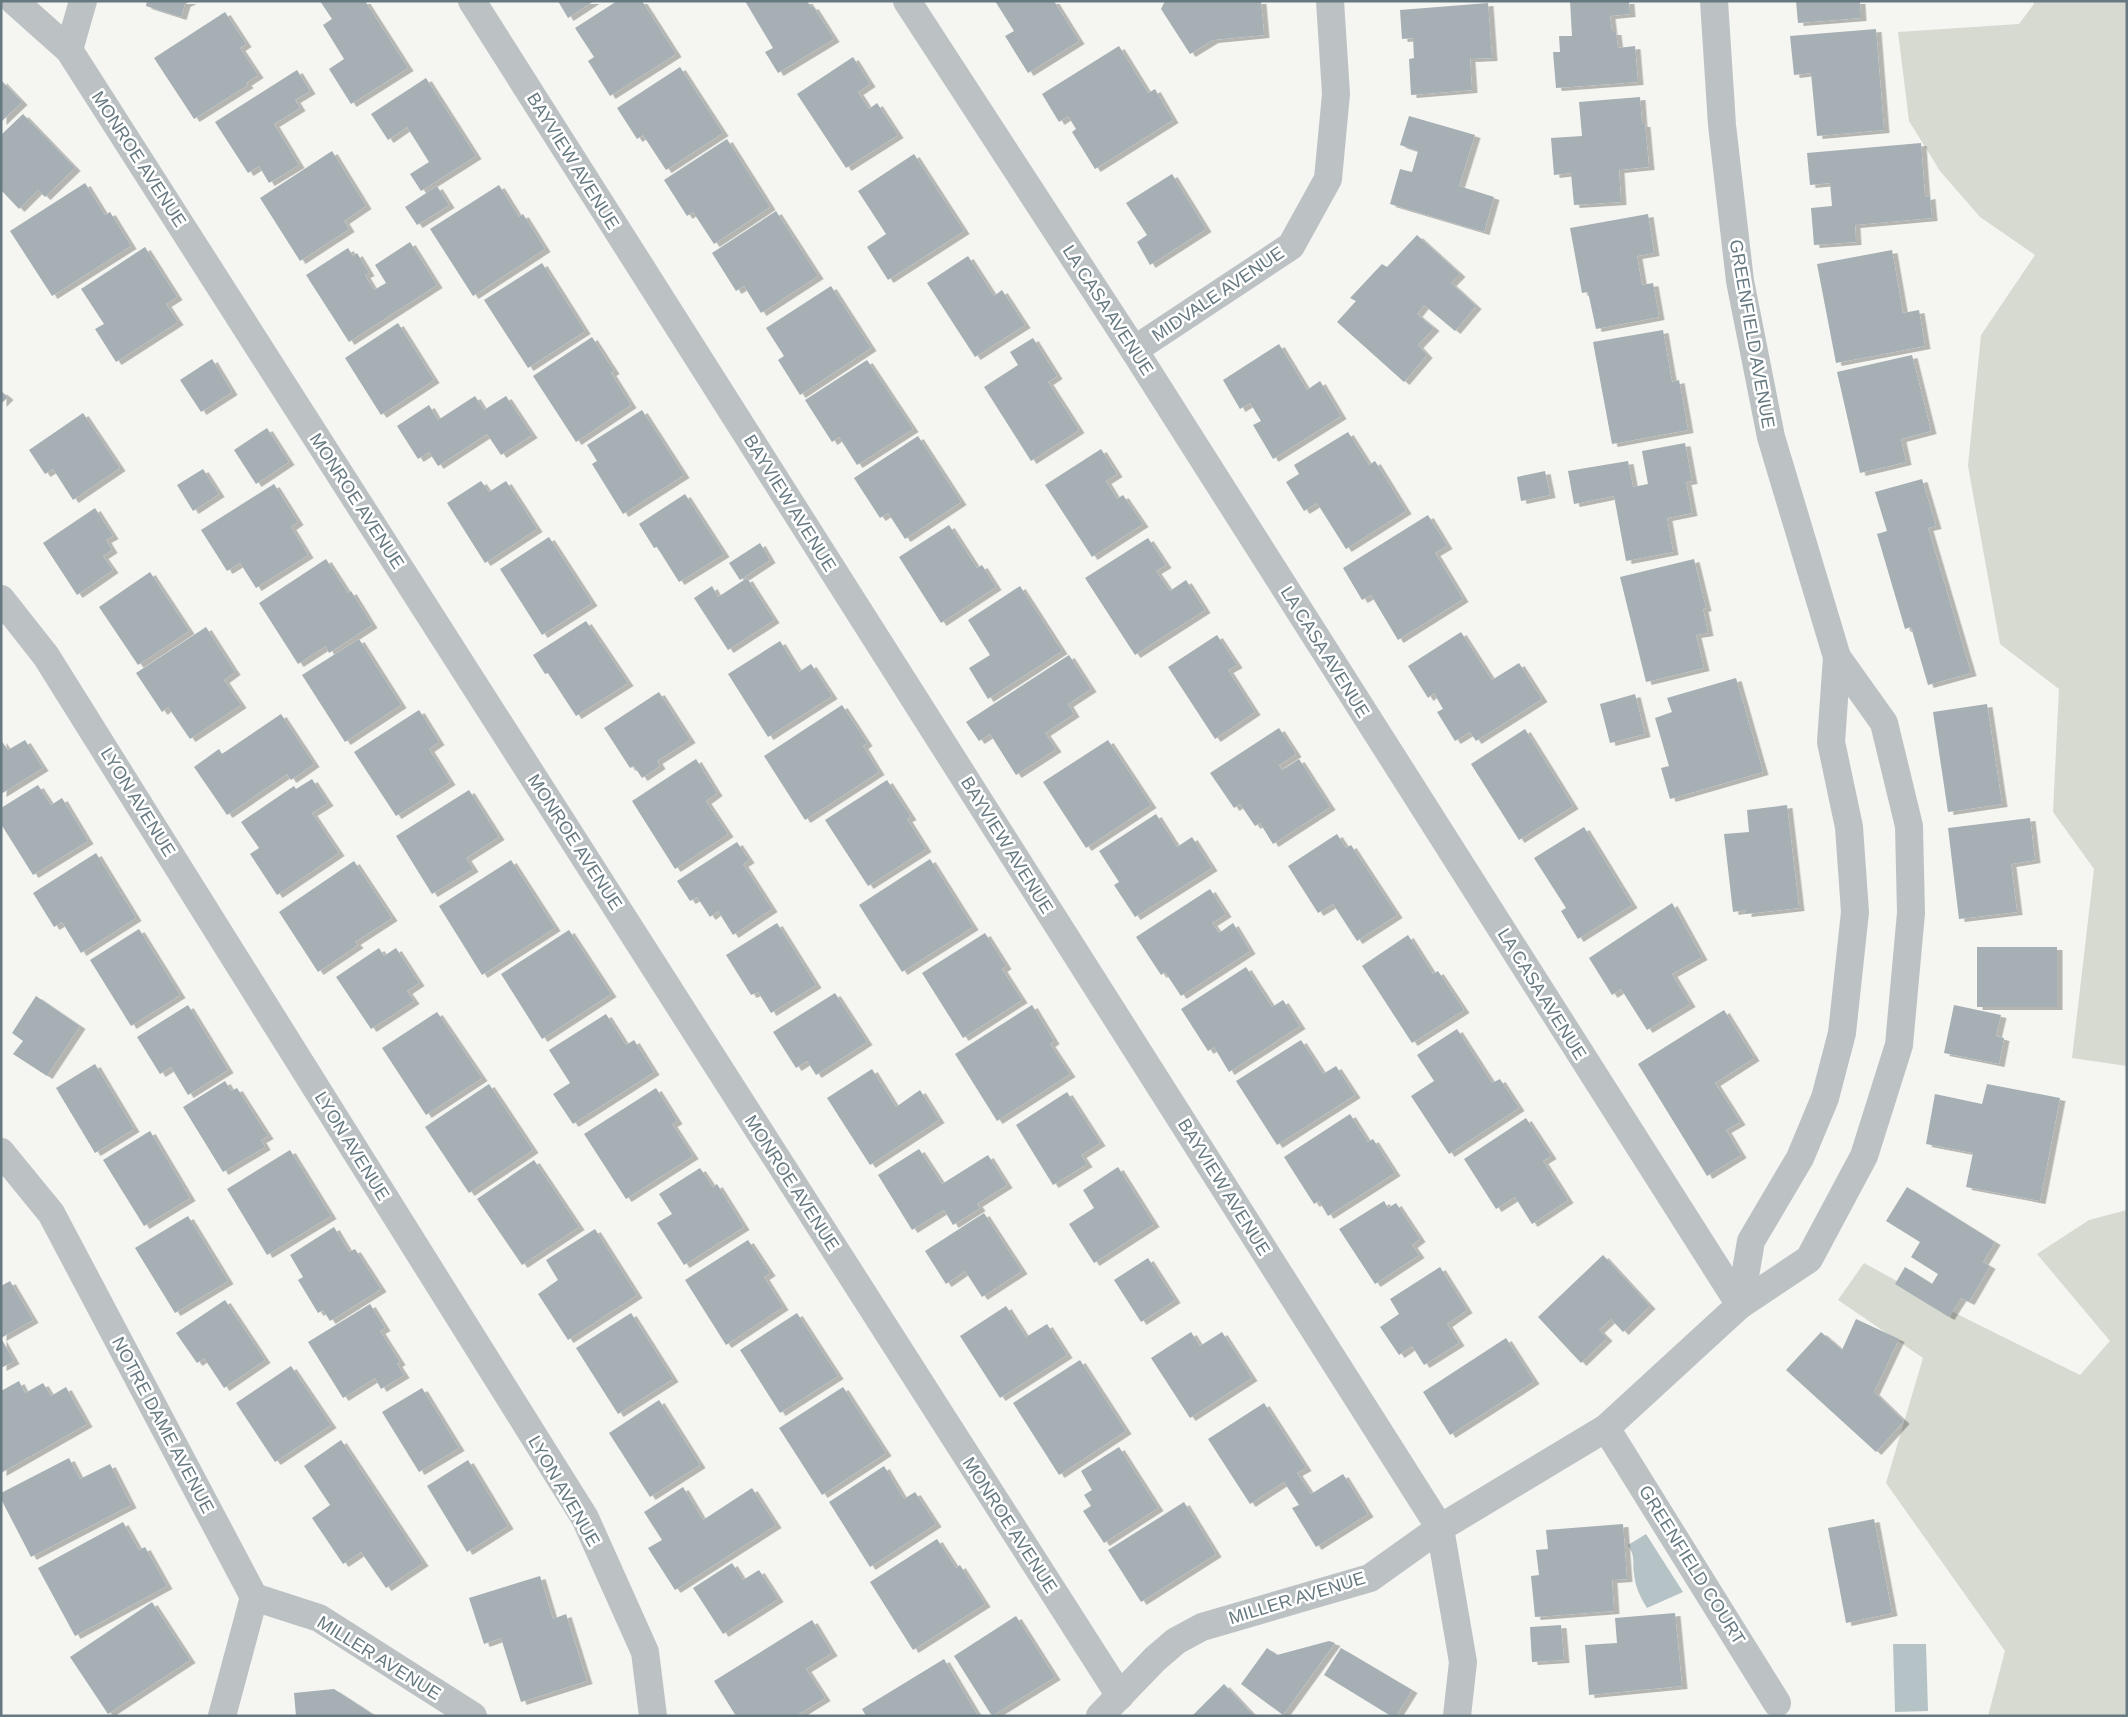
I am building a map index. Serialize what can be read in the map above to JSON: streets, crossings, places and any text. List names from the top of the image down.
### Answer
{
  "streets": {
    "street": [
      "MONROE AVENUE",
      "BAYVIEW AVENUE",
      "MIDVALE AVENUE",
      "LA CASA AVENUE",
      "GREENFIELD AVENUE",
      "LYON AVENUE",
      "NOTRE DAME AVENUE",
      "GREENFIELD COURT",
      "MILLER AVENUE"
    ]
  },
  "crossings": [
    ["MONROE AVENUE", "MILLER AVENUE"],
    ["BAYVIEW AVENUE", "MILLER AVENUE"],
    ["MIDVALE AVENUE", "LA CASA AVENUE"],
    ["LA CASA AVENUE", "GREENFIELD AVENUE"],
    ["GREENFIELD AVENUE", "GREENFIELD COURT"],
    ["GREENFIELD AVENUE", "MILLER AVENUE"],
    ["NOTRE DAME AVENUE", "MILLER AVENUE"],
    ["GREENFIELD COURT", "MILLER AVENUE"]
  ]
}
